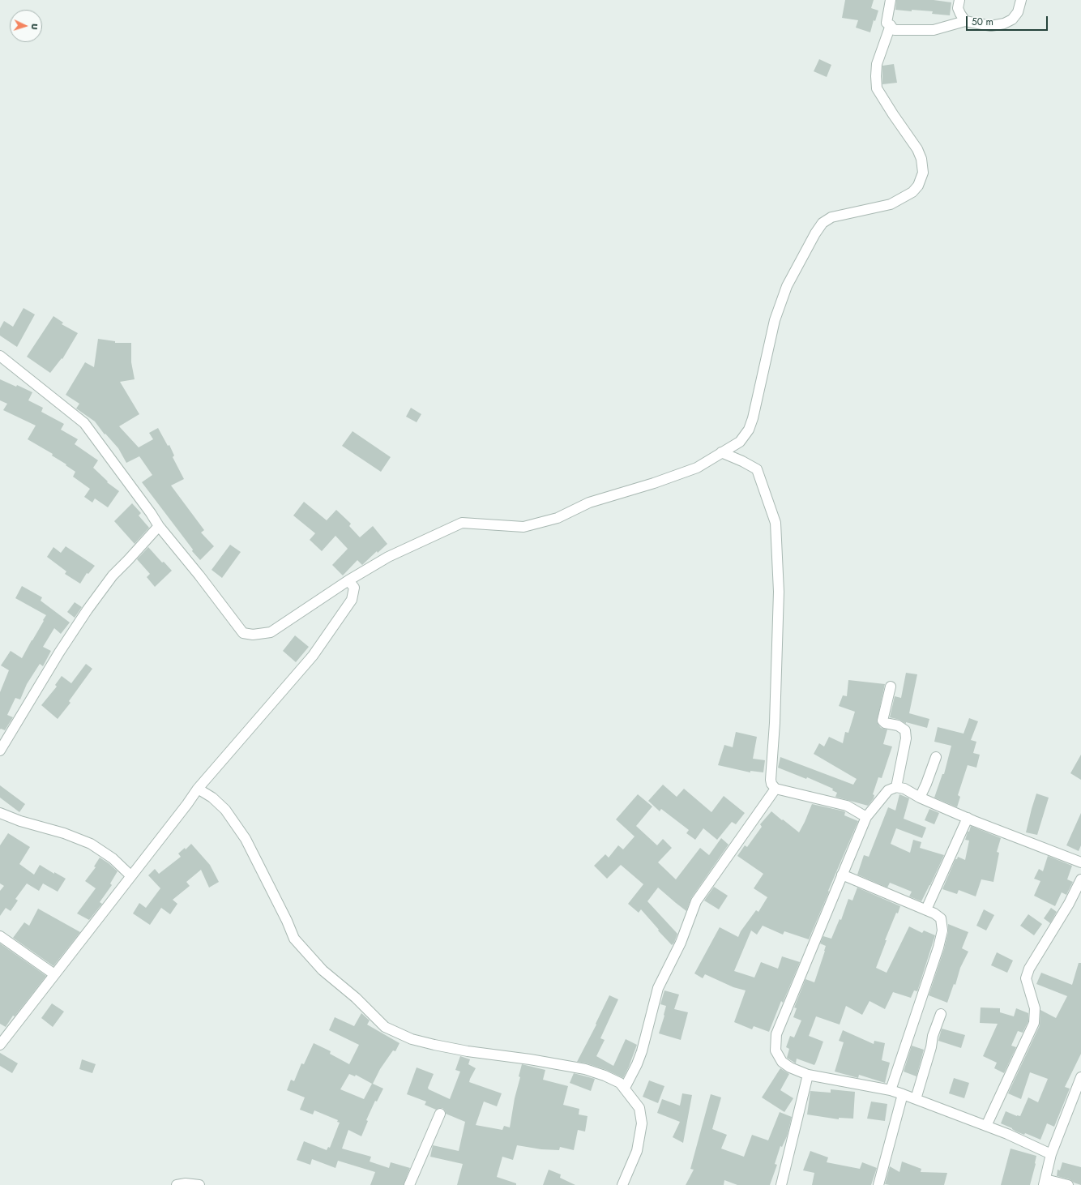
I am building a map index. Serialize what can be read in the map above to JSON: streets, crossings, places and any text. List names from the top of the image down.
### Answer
{
  "scale_bar": "50 m",
  "north": "right"
}
